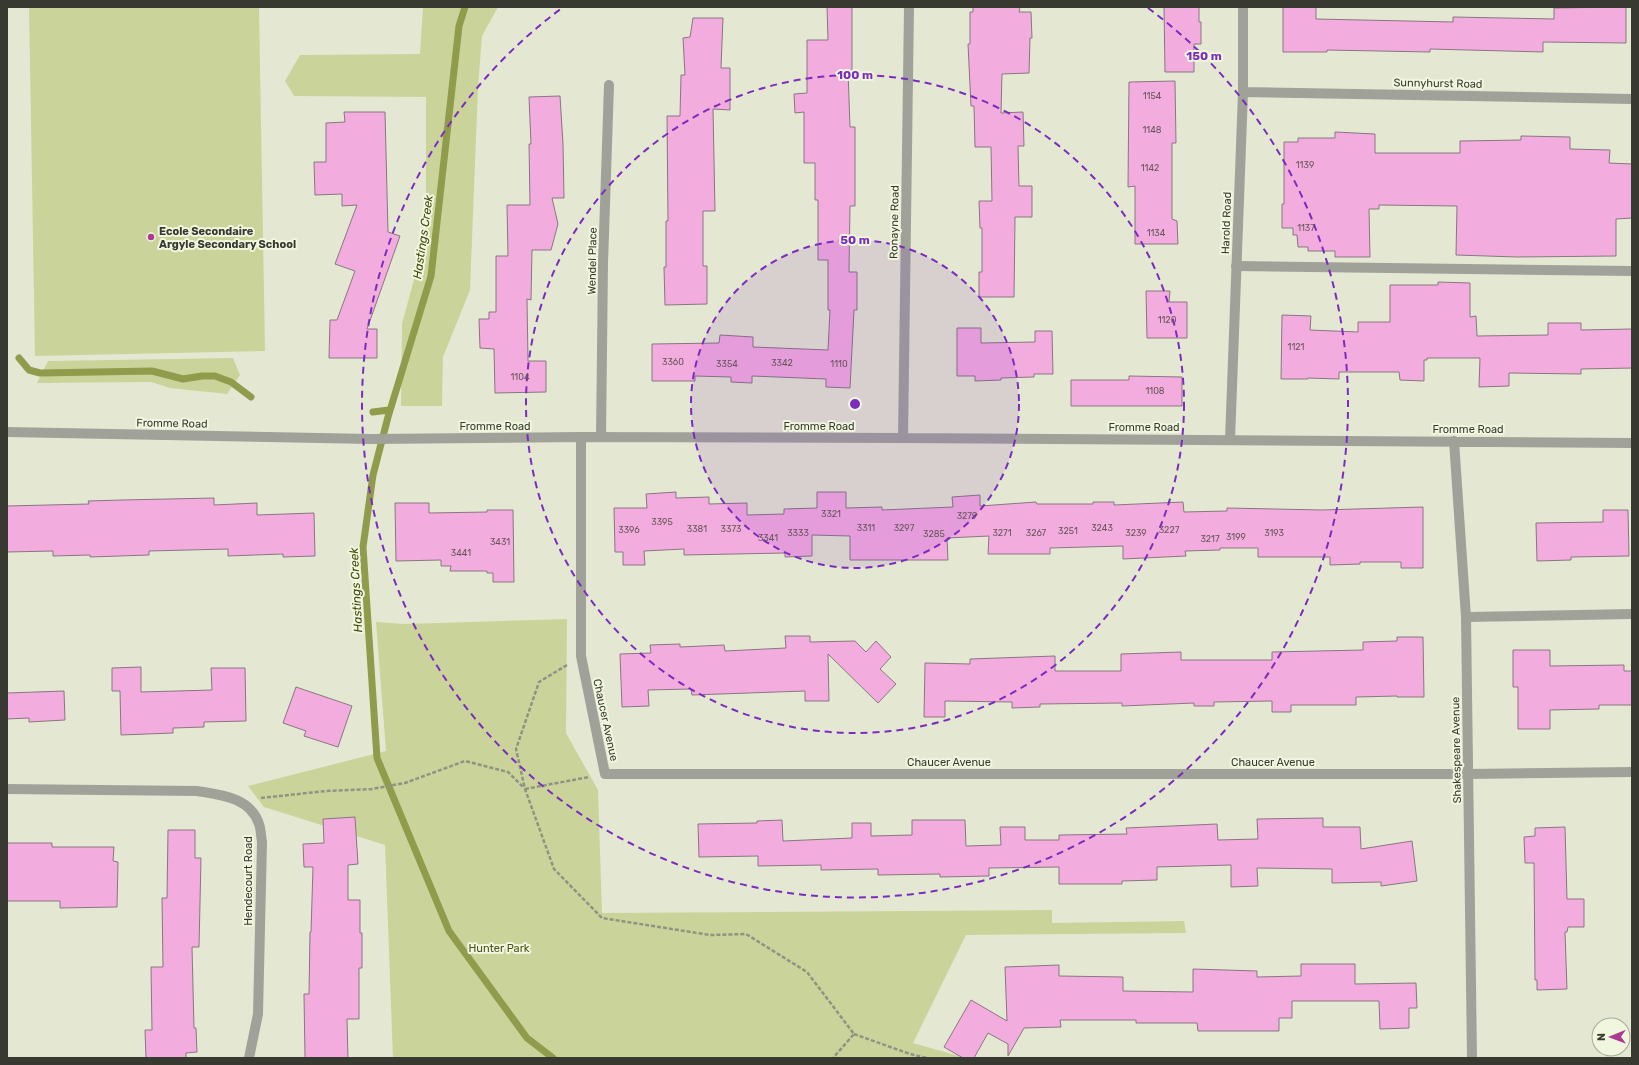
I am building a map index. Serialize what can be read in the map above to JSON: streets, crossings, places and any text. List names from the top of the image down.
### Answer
{
  "streets": {
    "street": [
      "Sunnyhurst Road",
      "Ronayne Road",
      "Harold Road",
      "Wendel Place",
      "Fromme Road",
      "Chaucer Avenue",
      "Shakespeare Avenue",
      "Hendecourt Road"
    ]
  },
  "crossings": [
    ["Sunnyhurst Road", "Harold Road"],
    ["Ronayne Road", "Fromme Road"],
    ["Harold Road", "Fromme Road"],
    ["Wendel Place", "Fromme Road"],
    ["Fromme Road", "Chaucer Avenue"],
    ["Fromme Road", "Shakespeare Avenue"],
    ["Chaucer Avenue", "Shakespeare Avenue"]
  ],
  "water": ["Hastings Creek"],
  "parks": ["Hunter Park"],
  "places": ["Ecole Secondaire Argyle Secondary School"],
  "house_numbers": [
    "1154",
    "1148",
    "1139",
    "1142",
    "1137",
    "1134",
    "1120",
    "1121",
    "3360",
    "3342",
    "3354",
    "1110",
    "1104",
    "1108",
    "3321",
    "3279",
    "3395",
    "3311",
    "3297",
    "3243",
    "3381",
    "3373",
    "3396",
    "3227",
    "3251",
    "3333",
    "3271",
    "3267",
    "3239",
    "3193",
    "3285",
    "3199",
    "3341",
    "3217",
    "3431",
    "3441"
  ],
  "north": "left",
  "rings": ["150 m", "100 m", "50 m"]
}
